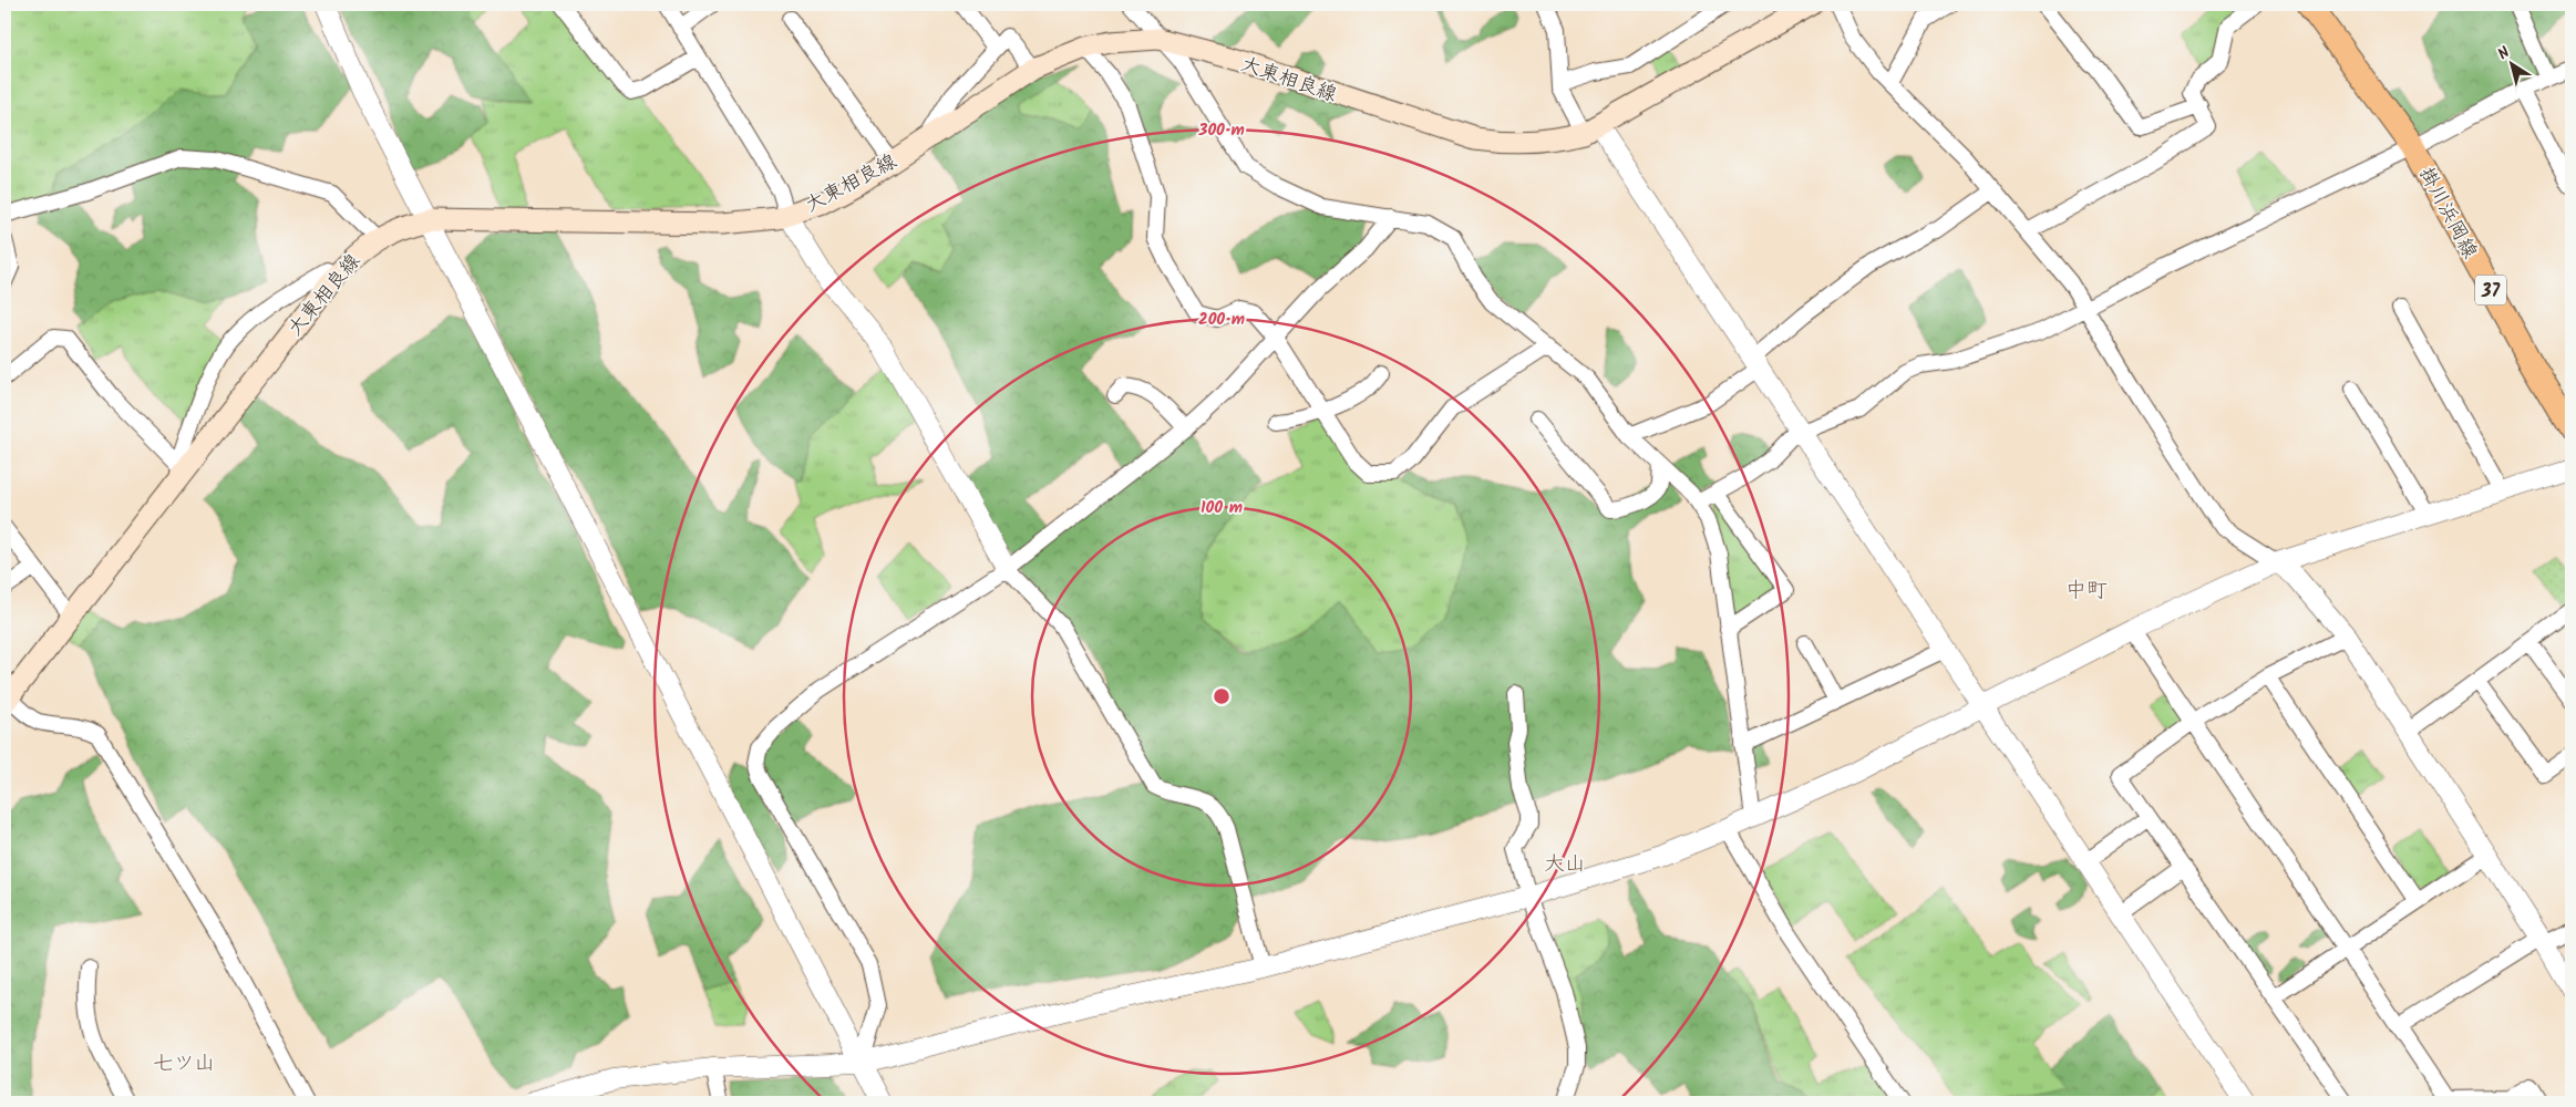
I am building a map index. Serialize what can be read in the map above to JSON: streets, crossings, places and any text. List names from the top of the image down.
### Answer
{
  "streets": {
    "main road": ["大東相良線", "掛川浜岡線", "37"]
  },
  "districts": ["中町", "大山", "七ツ山"],
  "north": "top left",
  "rings": ["300 m", "200 m", "100 m"]
}
